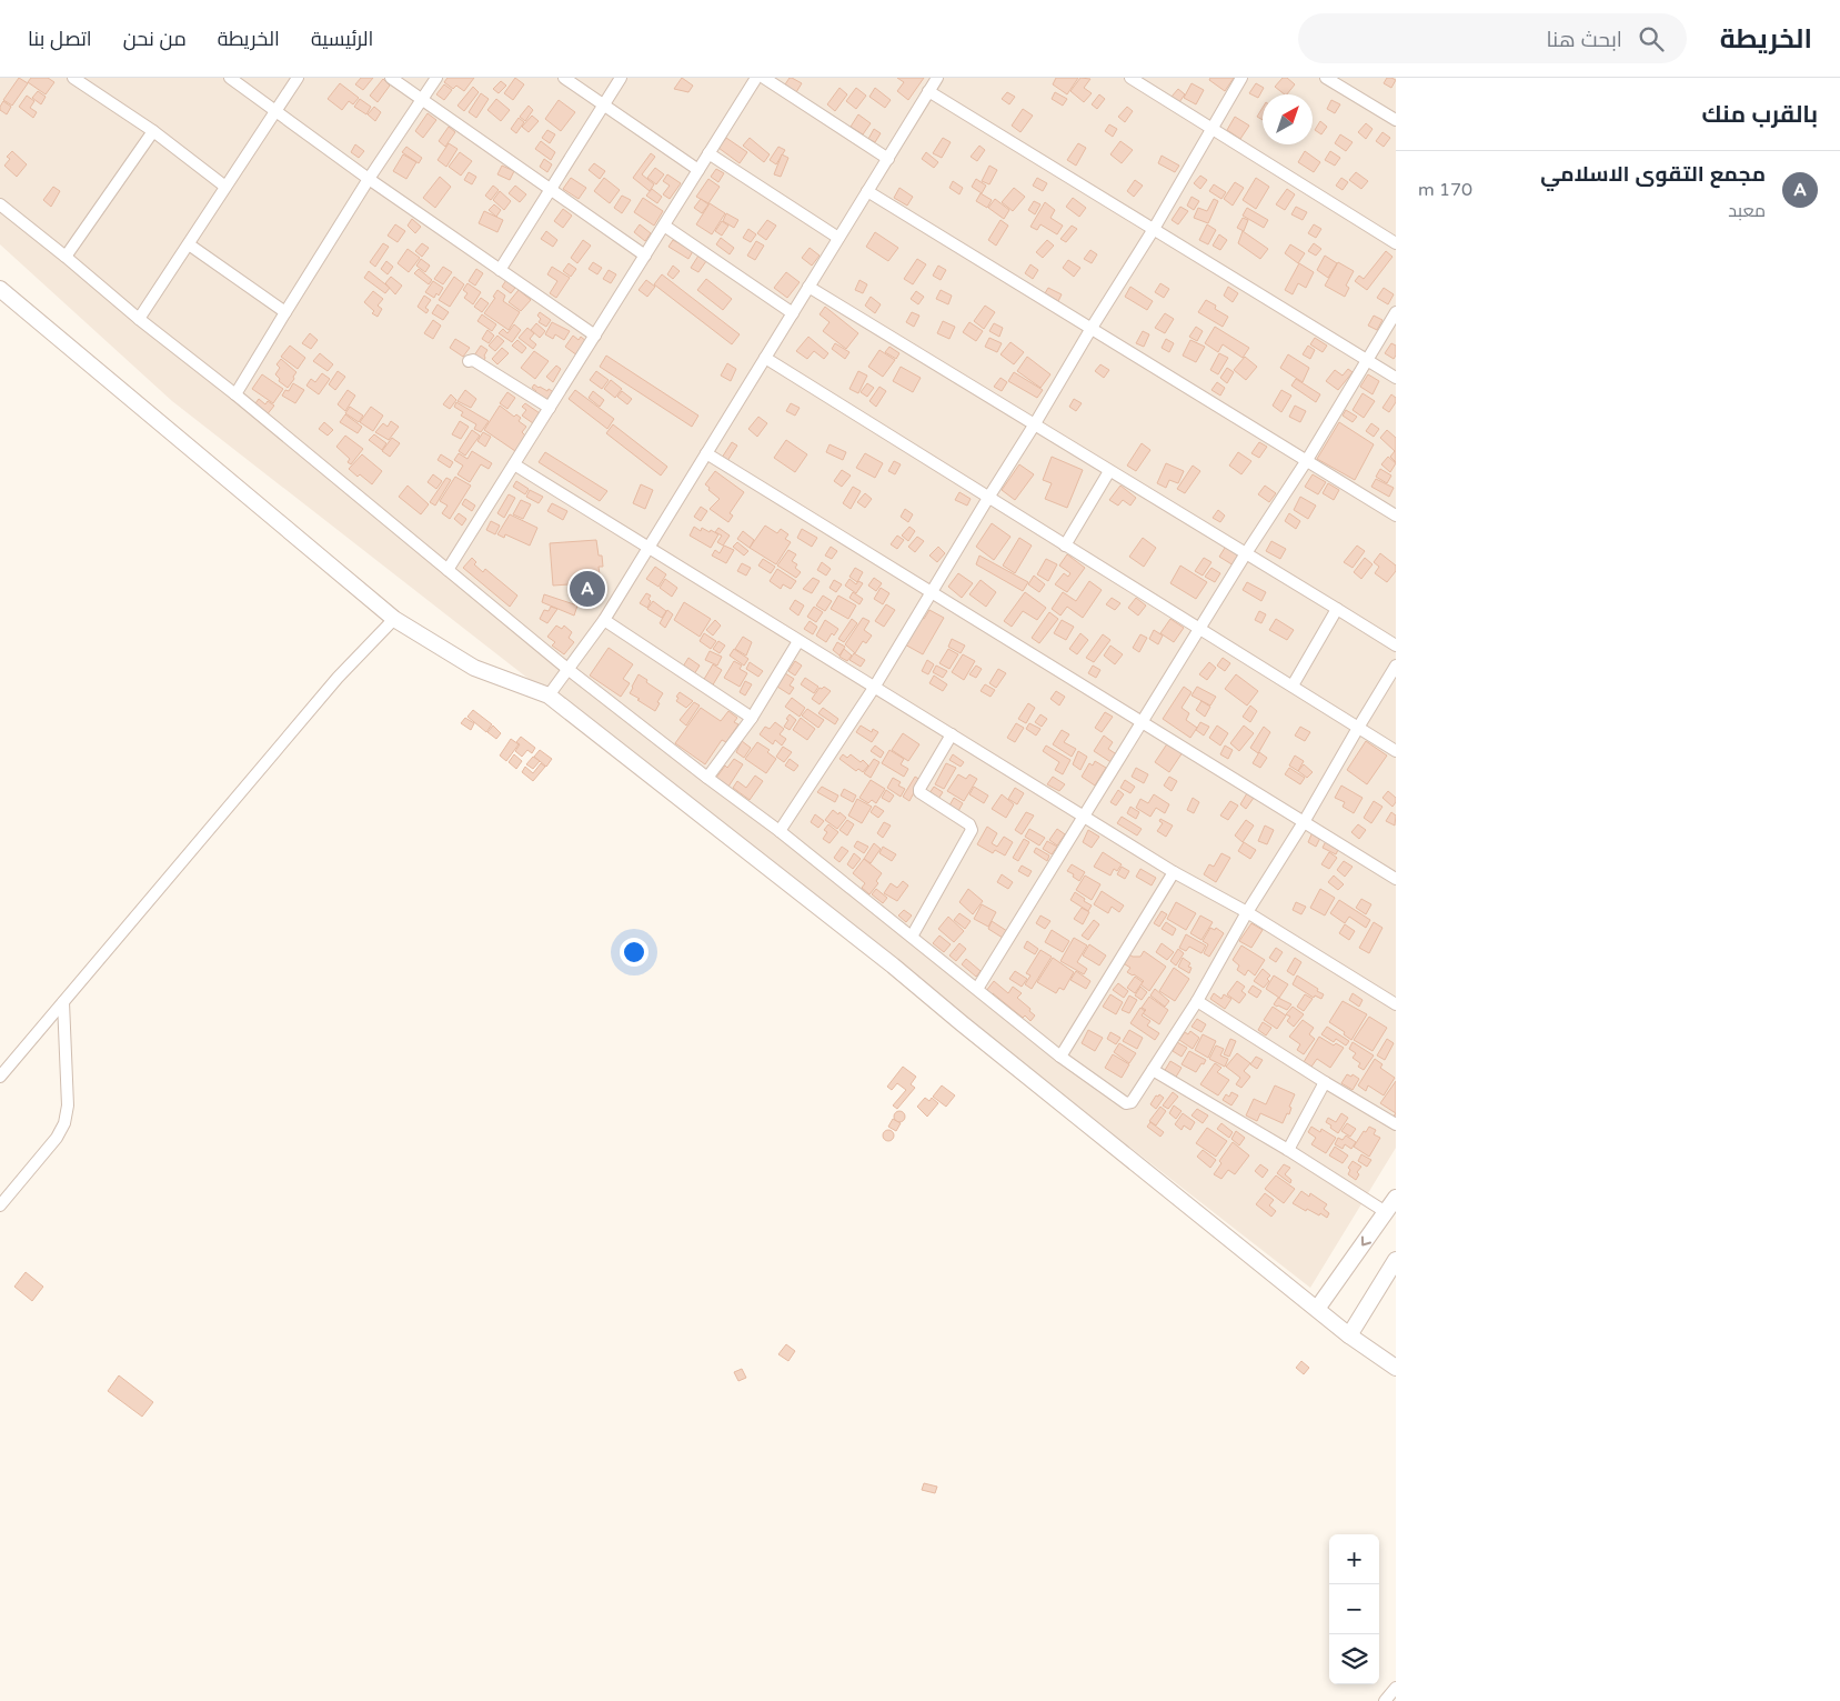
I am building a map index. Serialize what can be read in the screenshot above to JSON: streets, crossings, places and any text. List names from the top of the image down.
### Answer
{
  "north": "top right",
  "page": {
    "header": "الخريطة",
    "search": "ابحث هنا",
    "nav": [
      "الرئيسية",
      "الخريطة",
      "من نحن",
      "اتصل بنا"
    ],
    "heading": "بالقرب منك",
    "list": [
      {
        "mark": "A",
        "name": "مجمع التقوى الاسلامي",
        "note": "معبد",
        "value": "170 m"
      }
    ],
    "pins": "A",
    "map_buttons": ["+", "−"]
  }
}
